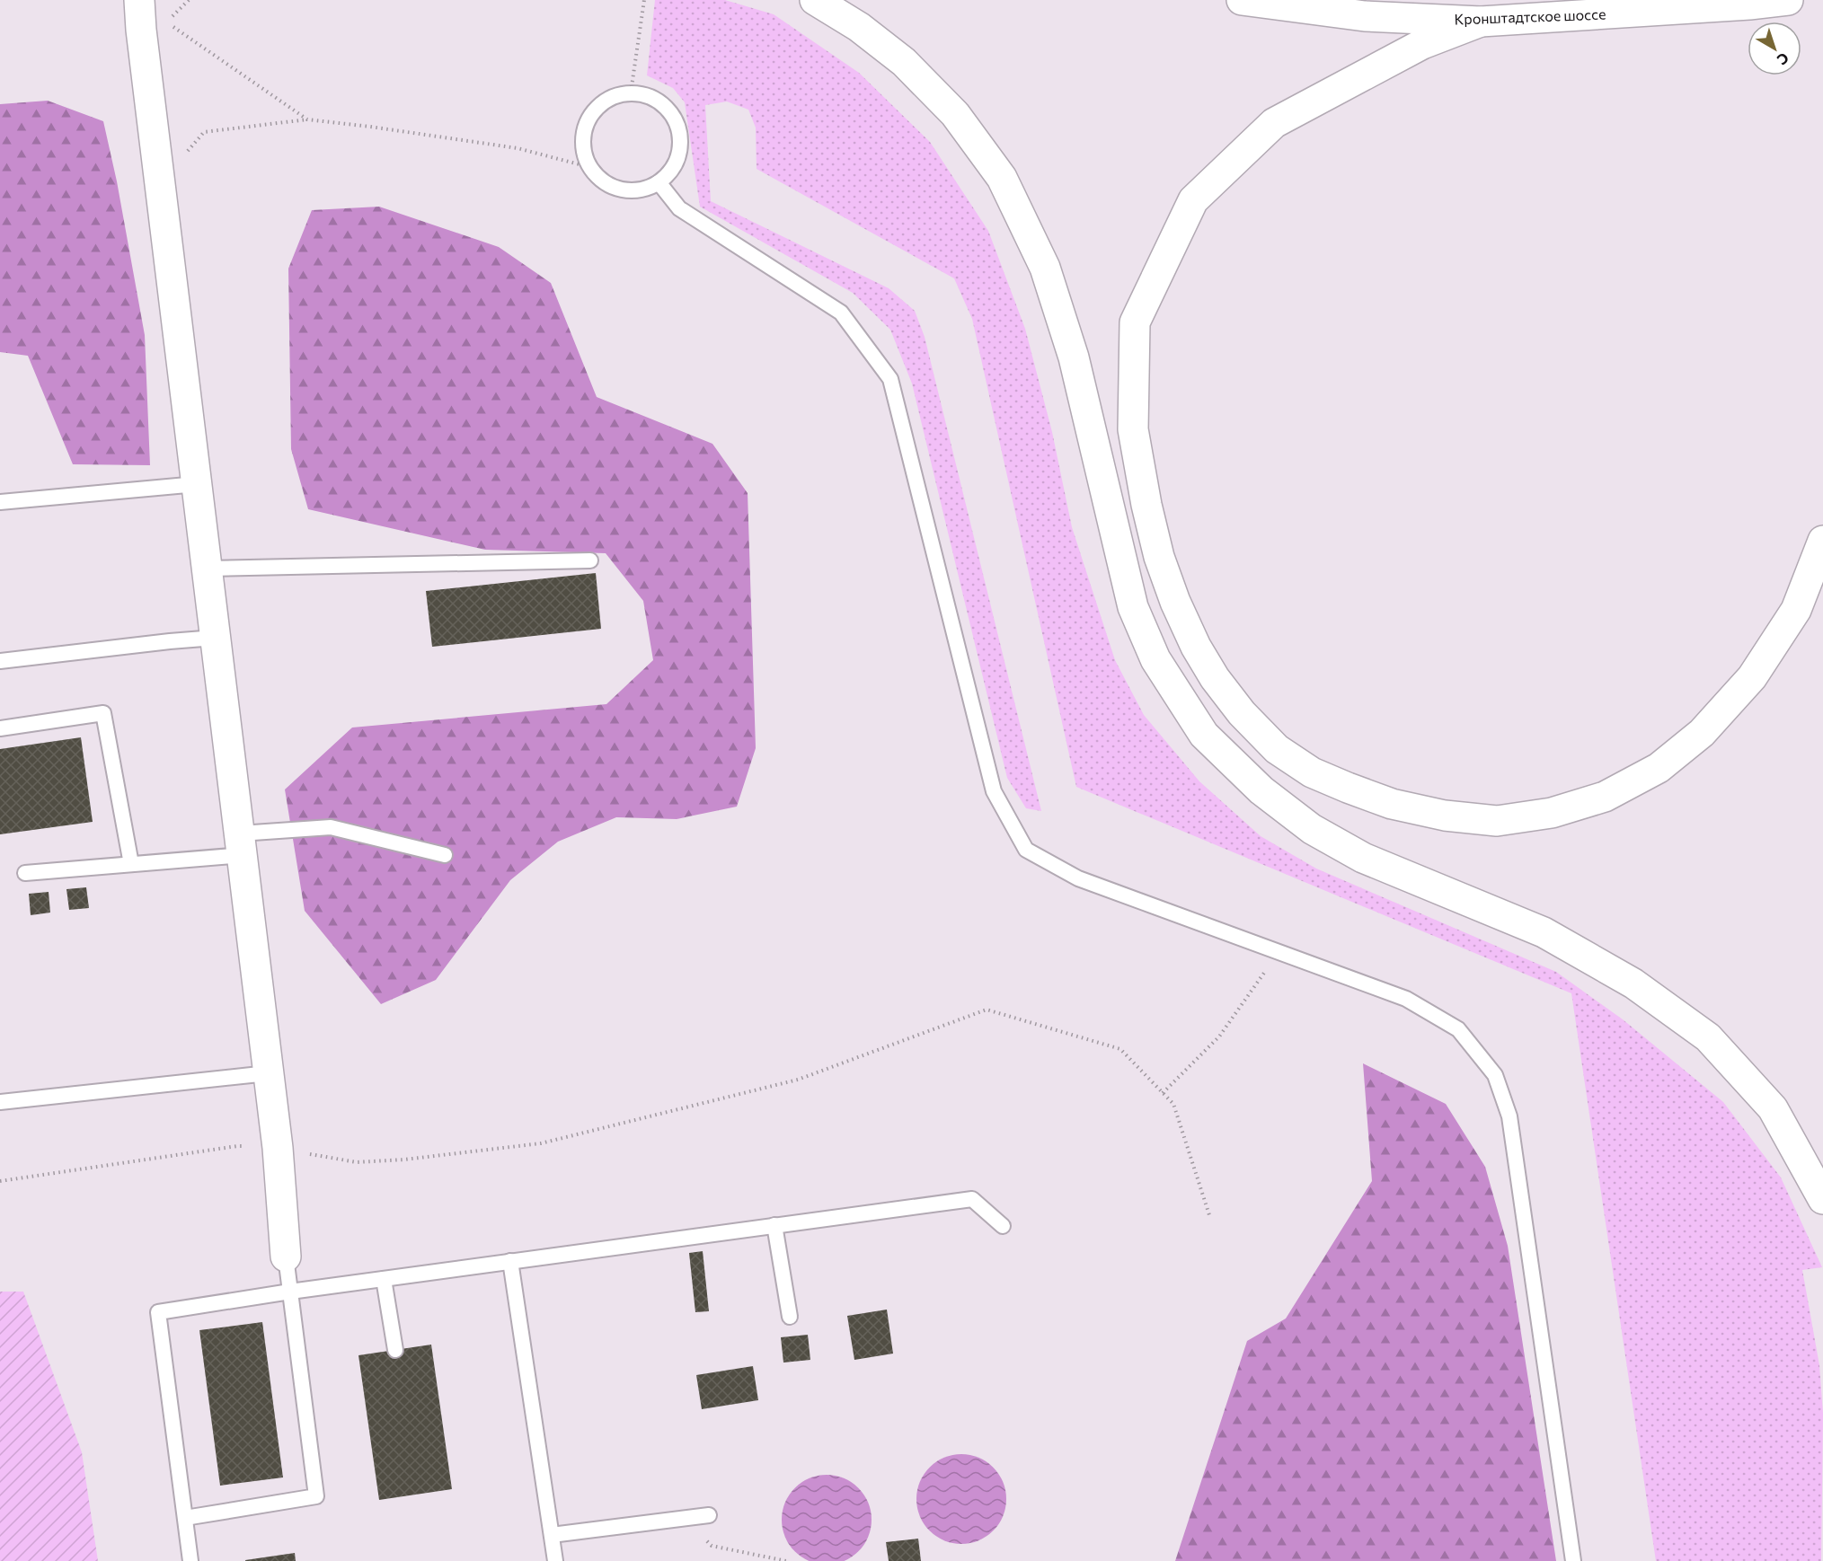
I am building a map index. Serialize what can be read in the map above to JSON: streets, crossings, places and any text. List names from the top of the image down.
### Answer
{
  "streets": {
    "street": ["Кронштадтское шоссе"]
  },
  "north": "bottom right"
}
